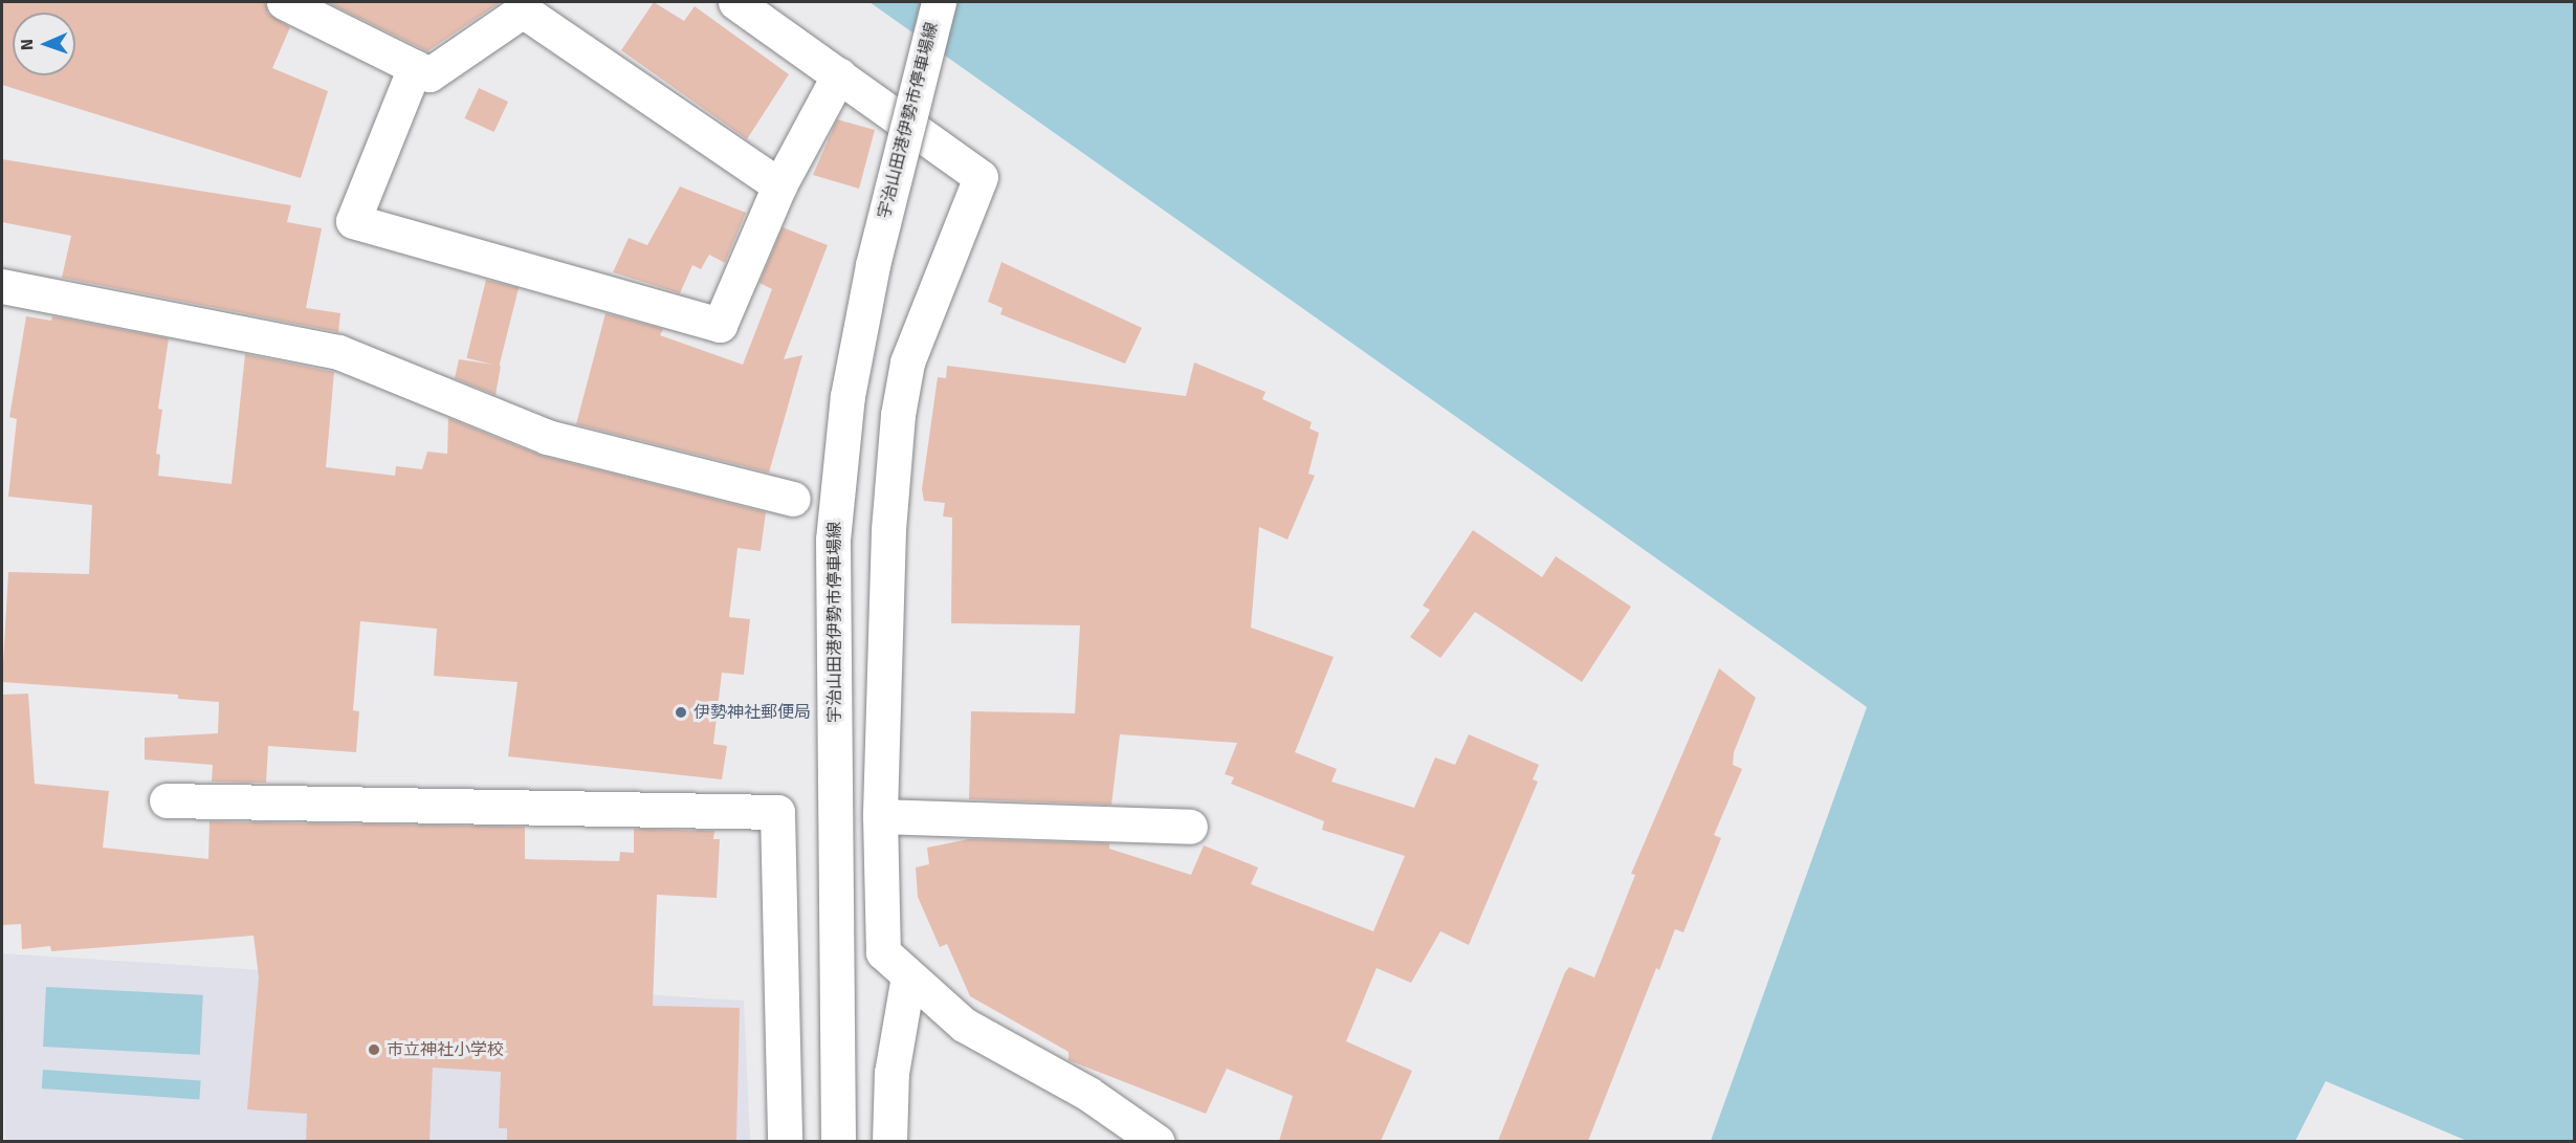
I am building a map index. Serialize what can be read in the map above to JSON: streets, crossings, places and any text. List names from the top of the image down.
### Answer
{
  "streets": {
    "street": ["宇治山田港伊勢市停車場線"]
  },
  "places": ["伊勢神社郵便局", "市立神社小学校"],
  "north": "left"
}
